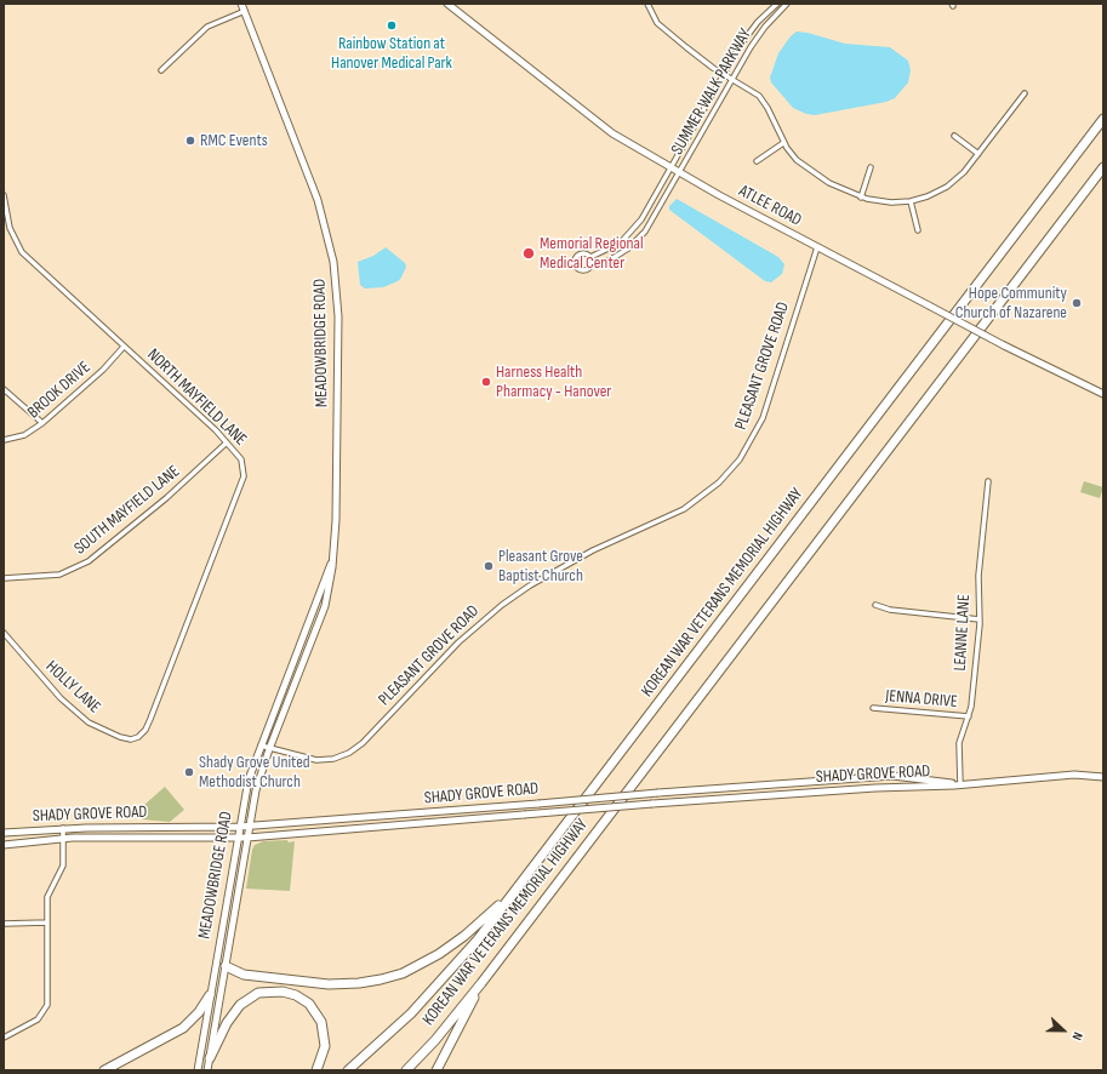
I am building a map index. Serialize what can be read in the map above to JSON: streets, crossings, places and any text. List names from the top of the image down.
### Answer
{
  "streets": {
    "highway": ["KOREAN WAR VETERANS MEMORIAL HIGHWAY"],
    "main road": ["ATLEE ROAD", "MEADOWBRIDGE ROAD", "SHADY GROVE ROAD"],
    "street": [
      "SUMMER WALK PARKWAY",
      "PLEASANT GROVE ROAD",
      "BROOK DRIVE",
      "NORTH MAYFIELD LANE",
      "SOUTH MAYFIELD LANE",
      "LEANNE LANE",
      "HOLLY LANE",
      "JENNA DRIVE"
    ]
  },
  "crossings": [
    ["SUMMER WALK PARKWAY", "ATLEE ROAD"],
    ["ATLEE ROAD", "PLEASANT GROVE ROAD"],
    ["MEADOWBRIDGE ROAD", "PLEASANT GROVE ROAD"],
    ["MEADOWBRIDGE ROAD", "SHADY GROVE ROAD"],
    ["BROOK DRIVE", "NORTH MAYFIELD LANE"],
    ["NORTH MAYFIELD LANE", "SOUTH MAYFIELD LANE"],
    ["NORTH MAYFIELD LANE", "HOLLY LANE"],
    ["LEANNE LANE", "JENNA DRIVE"],
    ["LEANNE LANE", "SHADY GROVE ROAD"]
  ],
  "places": [
    "Rainbow Station at Hanover Medical Park",
    "RMC Events",
    "Memorial Regional Medical Center",
    "Hope Community Church of Nazarene",
    "Harness Health Pharmacy - Hanover",
    "Pleasant Grove Baptist Church",
    "Shady Grove United Methodist Church"
  ],
  "north": "right"
}
